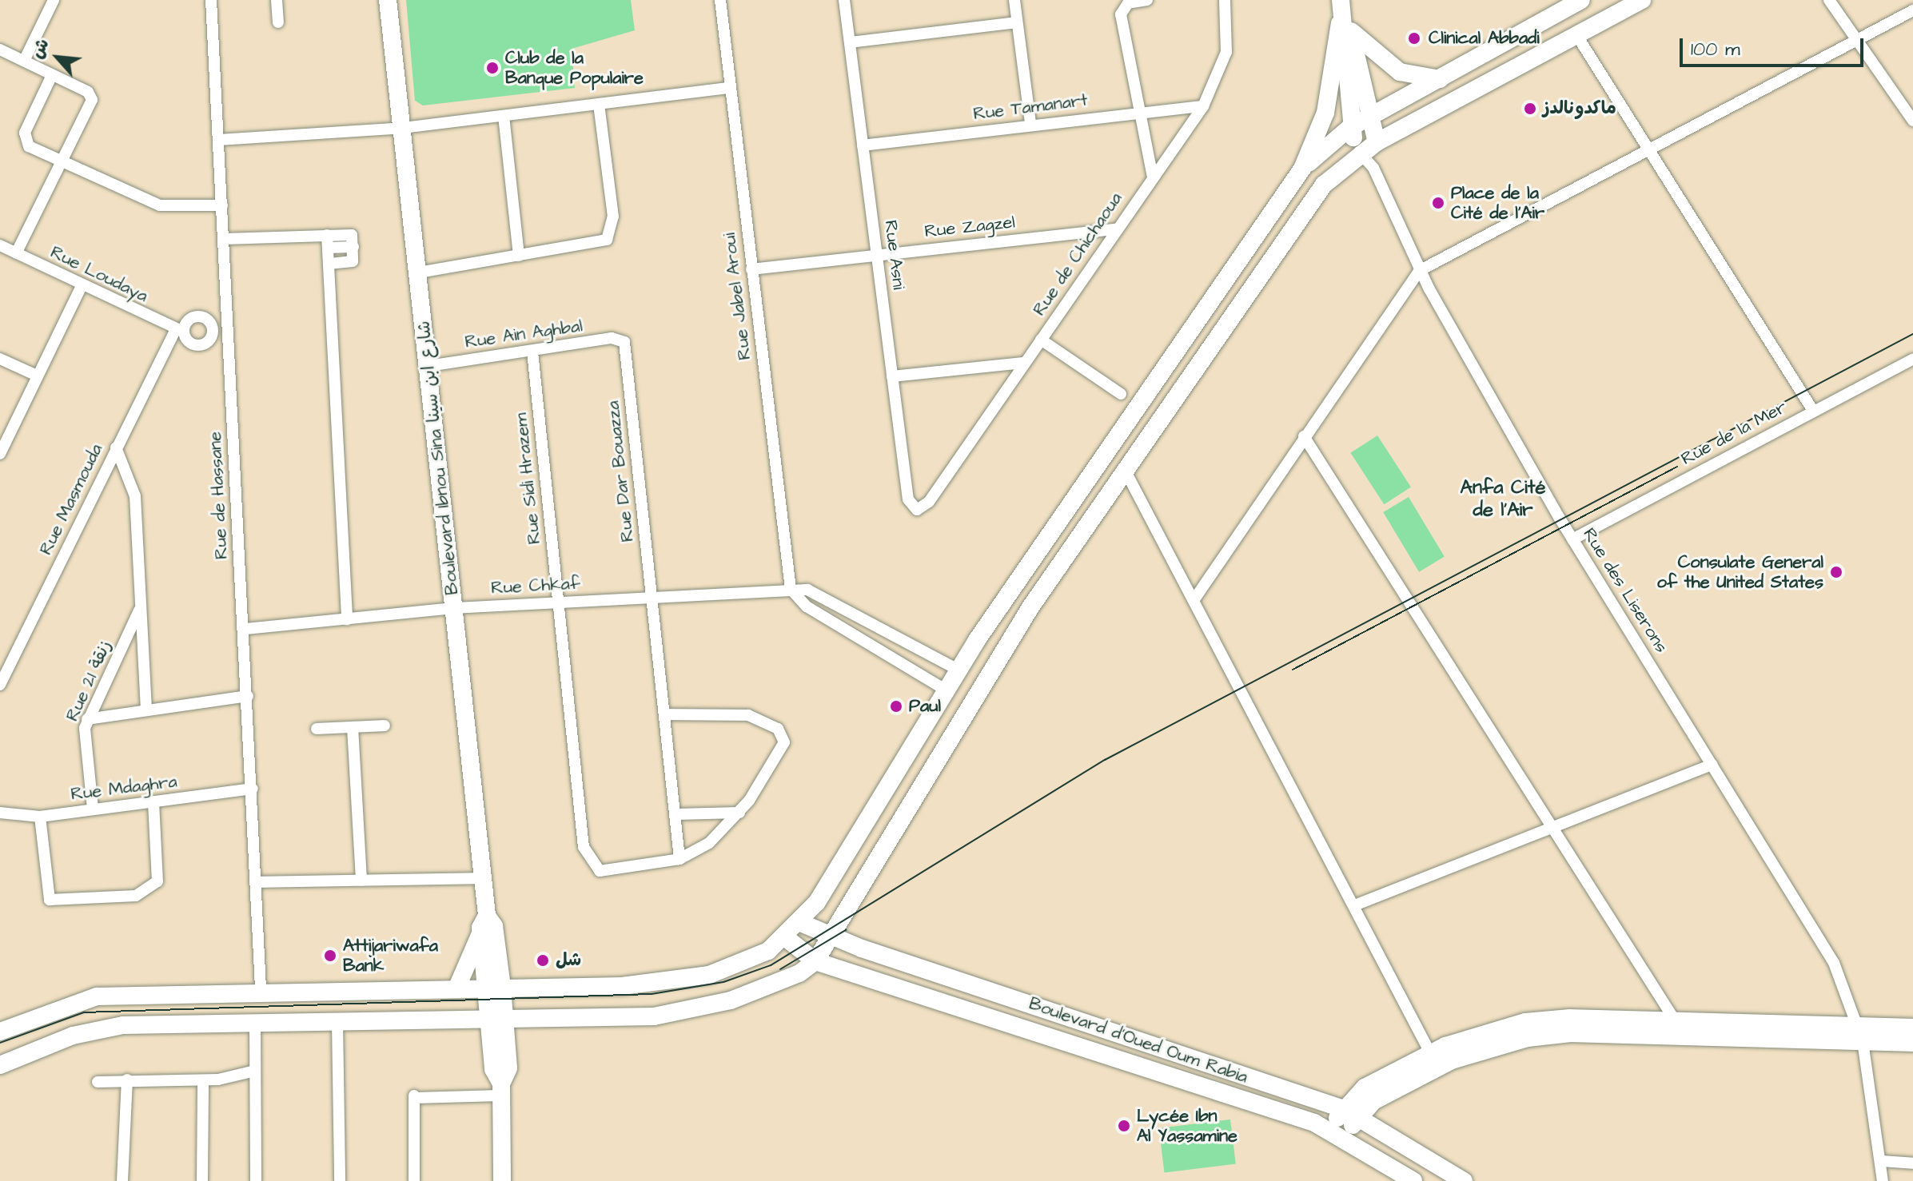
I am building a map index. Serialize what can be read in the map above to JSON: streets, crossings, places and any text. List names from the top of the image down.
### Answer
{
  "streets": {
    "main road": ["Boulevard Ibnou Sina شارع ابن سينا", "Boulevard d'Oued Oum Rabia"],
    "street": [
      "Rue Tamanart",
      "Rue Zagzel",
      "Rue de Chichaoua",
      "Rue Asni",
      "Rue Loudaya",
      "Rue Jabel Aroui",
      "Rue Ain Aghbal",
      "Rue de la Mer",
      "Rue Dar Bouazza",
      "Rue Sidi Hrazem",
      "Rue de Hassane",
      "Rue Masmouda",
      "Rue Chkaf",
      "Rue des Liserons",
      "Rue 21 زنقة",
      "Rue Mdaghra"
    ]
  },
  "crossings": [
    ["Rue Tamanart", "Rue de Chichaoua"],
    ["Rue Tamanart", "Rue Asni"],
    ["Rue Zagzel", "Rue de Chichaoua"],
    ["Rue Zagzel", "Rue Asni"],
    ["Rue Zagzel", "Rue Jabel Aroui"],
    ["Rue de Chichaoua", "Rue Asni"],
    ["Rue Loudaya", "Rue Masmouda"],
    ["Rue Jabel Aroui", "Rue Chkaf"],
    ["Rue Ain Aghbal", "Boulevard Ibnou Sina شارع ابن سينا"],
    ["Rue Ain Aghbal", "Rue Dar Bouazza"],
    ["Rue Ain Aghbal", "Rue Sidi Hrazem"],
    ["Rue de la Mer", "Rue des Liserons"],
    ["Boulevard Ibnou Sina شارع ابن سينا", "Rue Chkaf"],
    ["Rue Dar Bouazza", "Rue Sidi Hrazem"],
    ["Rue Dar Bouazza", "Rue Chkaf"],
    ["Rue Sidi Hrazem", "Rue Chkaf"],
    ["Rue de Hassane", "Rue Chkaf"],
    ["Rue de Hassane", "Rue Mdaghra"],
    ["Rue 21 زنقة", "Rue Mdaghra"]
  ],
  "districts": ["Anfa Cité de l'Air"],
  "places": [
    "Clinical Abbadi",
    "Club de la Banque Populaire",
    "ماكدونالدز",
    "Place de la Cité de l'Air",
    "Consulate General of the United States",
    "Paul",
    "Attijariwafa Bank",
    "شل",
    "Lycée Ibn Al Yassamine"
  ],
  "scale_bar": "100 m",
  "north": "top left"
}
